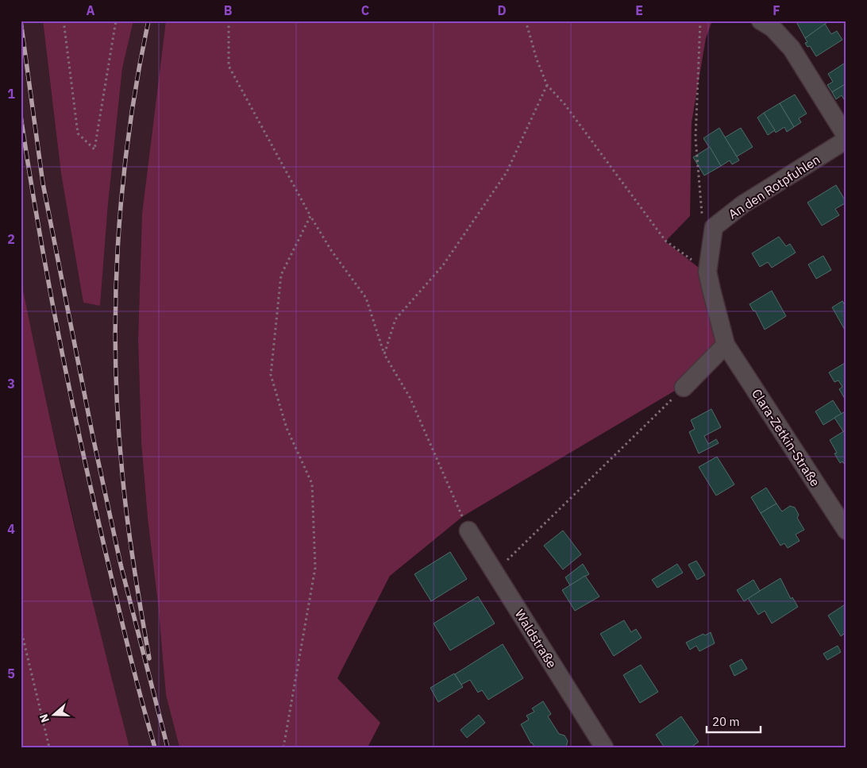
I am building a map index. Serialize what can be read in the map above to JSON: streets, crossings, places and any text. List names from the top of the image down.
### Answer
{
  "streets": {
    "street": ["An den Rotpfuhlen", "Clara-Zetkin-Straße", "Waldstraße"]
  },
  "crossings": [
    ["An den Rotpfuhlen", "Clara-Zetkin-Straße"]
  ],
  "scale_bar": "20 m",
  "north": "left",
  "grid": {
    "columns": [
      "A",
      "B",
      "C",
      "D",
      "E",
      "F"
    ],
    "rows": [
      "1",
      "2",
      "3",
      "4",
      "5"
    ]
  }
}
